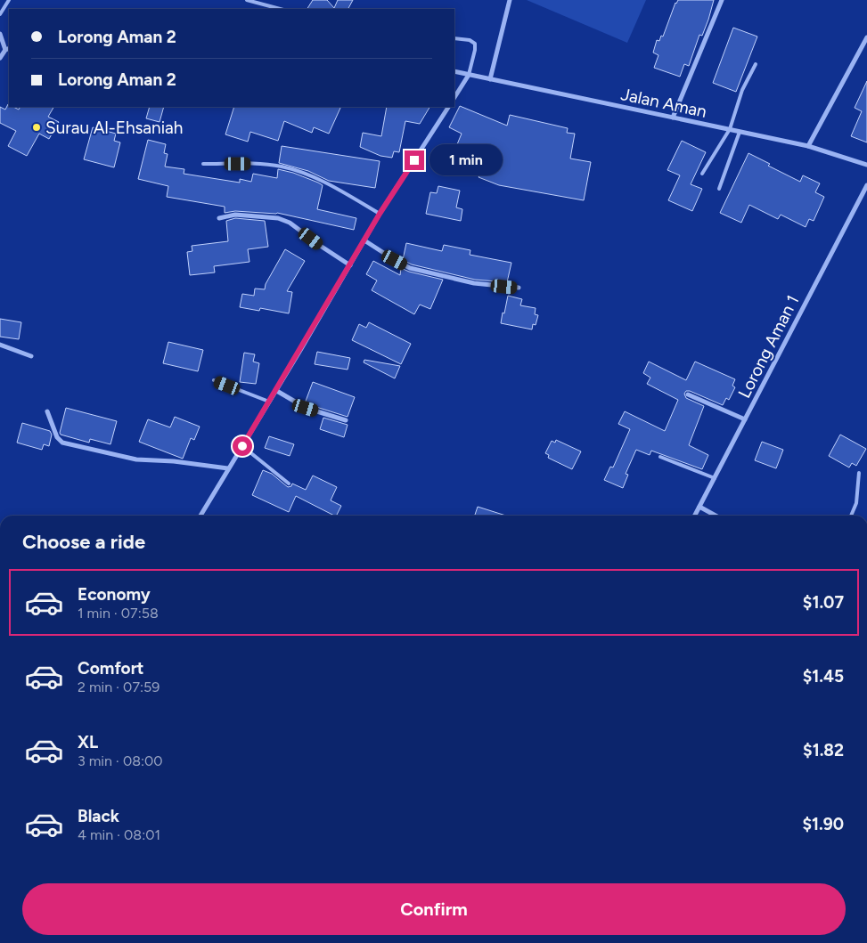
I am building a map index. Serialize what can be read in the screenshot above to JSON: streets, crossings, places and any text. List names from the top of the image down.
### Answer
{
  "streets": {
    "street": ["Jalan Aman", "Lorong Aman 1"]
  },
  "places": ["Surau Al-Ehsaniah"],
  "page": {
    "banner": ["Lorong Aman 2", "Lorong Aman 2"],
    "bubble": "1 min",
    "heading": "Choose a ride",
    "list": [
      {
        "name": "Economy",
        "note": "1 min · 07:58",
        "value": "$1.07"
      },
      {
        "name": "Comfort",
        "note": "2 min · 07:59",
        "value": "$1.45"
      },
      {
        "name": "XL",
        "note": "3 min · 08:00",
        "value": "$1.82"
      },
      {
        "name": "Black",
        "note": "4 min · 08:01",
        "value": "$1.90"
      }
    ],
    "buttons": "Confirm"
  }
}
